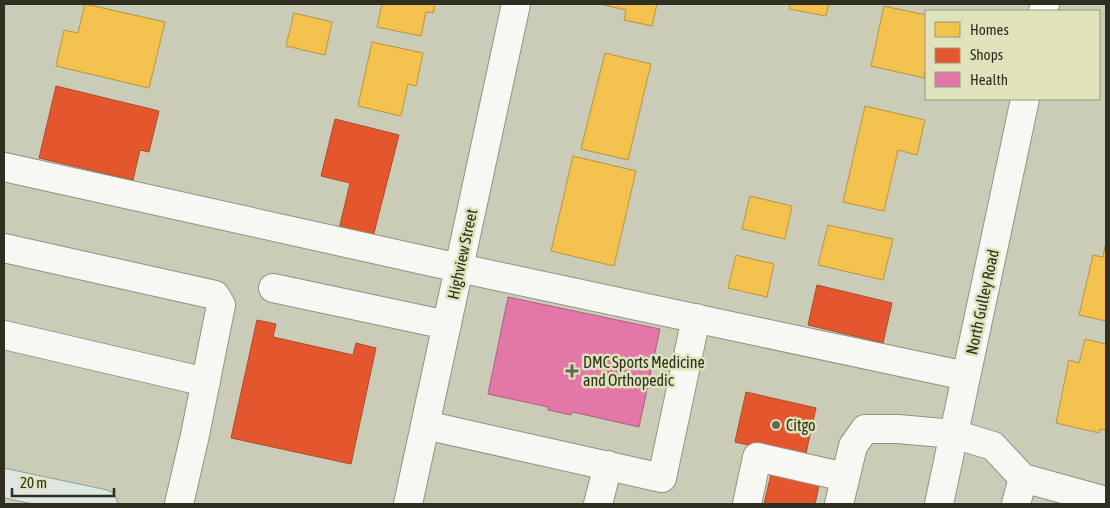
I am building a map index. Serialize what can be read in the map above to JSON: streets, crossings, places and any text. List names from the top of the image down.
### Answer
{
  "streets": {
    "street": ["Highview Street", "North Gulley Road"]
  },
  "places": {
    "health": ["DMC Sports Medicine and Orthopedic"],
    "other": ["Citgo"]
  },
  "legend": ["Homes", "Shops", "Health"],
  "scale_bar": "20 m"
}
